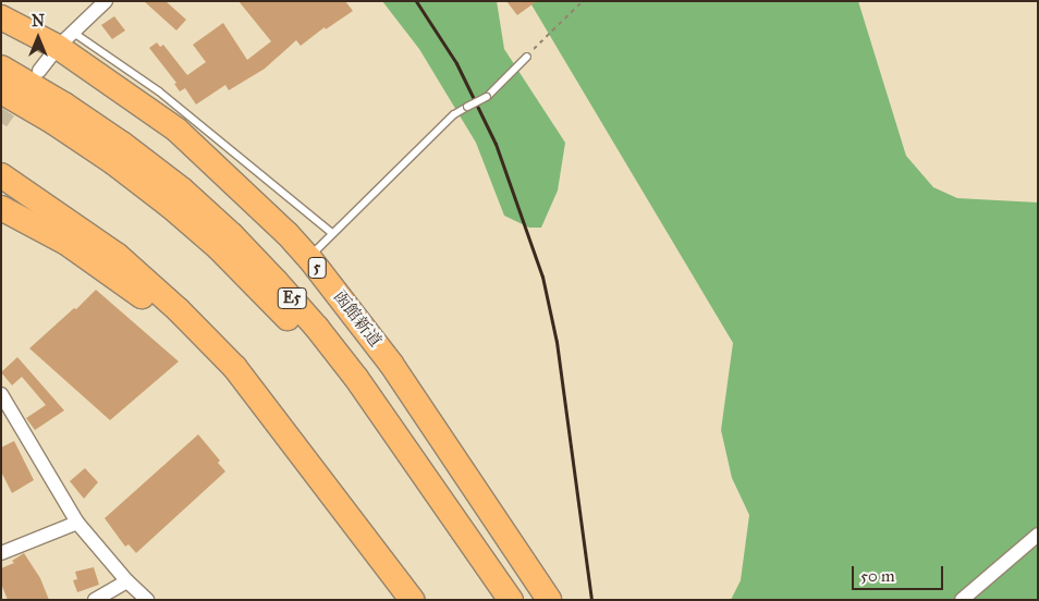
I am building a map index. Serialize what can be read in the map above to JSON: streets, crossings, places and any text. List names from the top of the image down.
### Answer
{
  "streets": {
    "highway": ["5", "E5", "函館新道"]
  },
  "scale_bar": "50 m",
  "north": "top"
}
